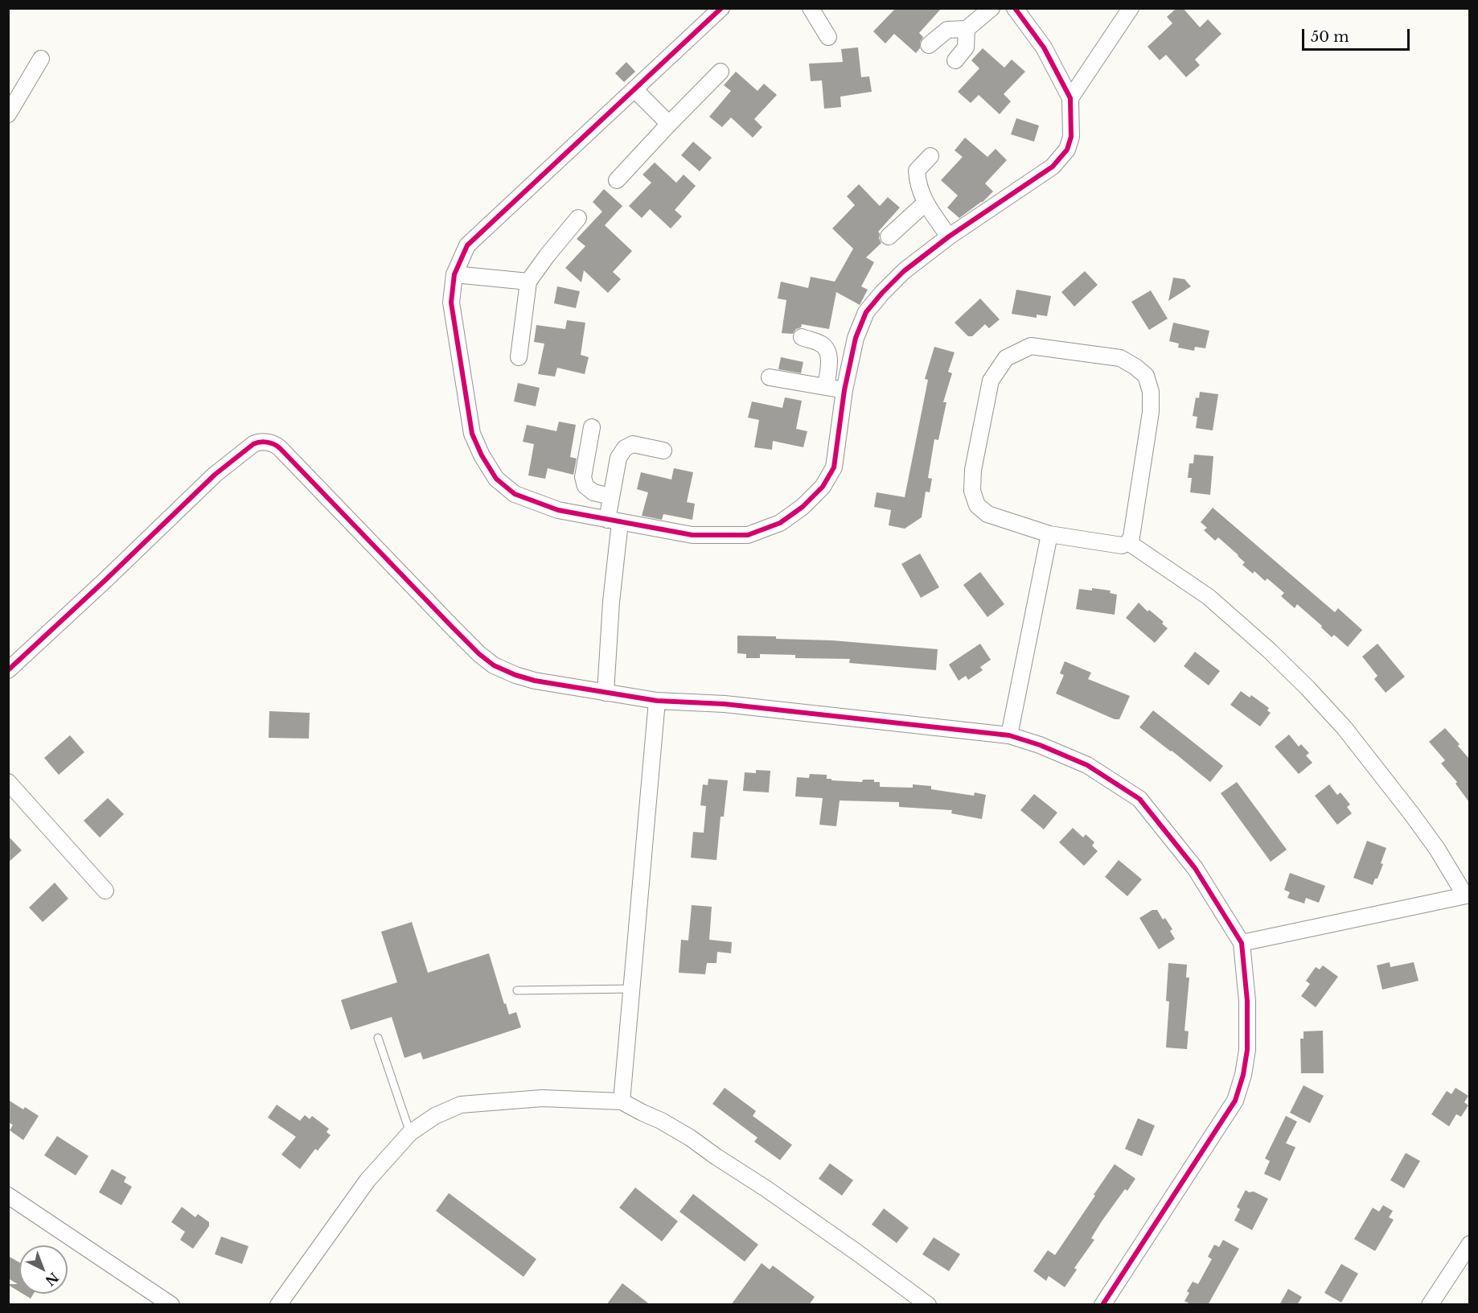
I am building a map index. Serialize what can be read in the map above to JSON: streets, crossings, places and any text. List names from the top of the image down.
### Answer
{
  "scale_bar": "50 m",
  "north": "bottom right"
}
